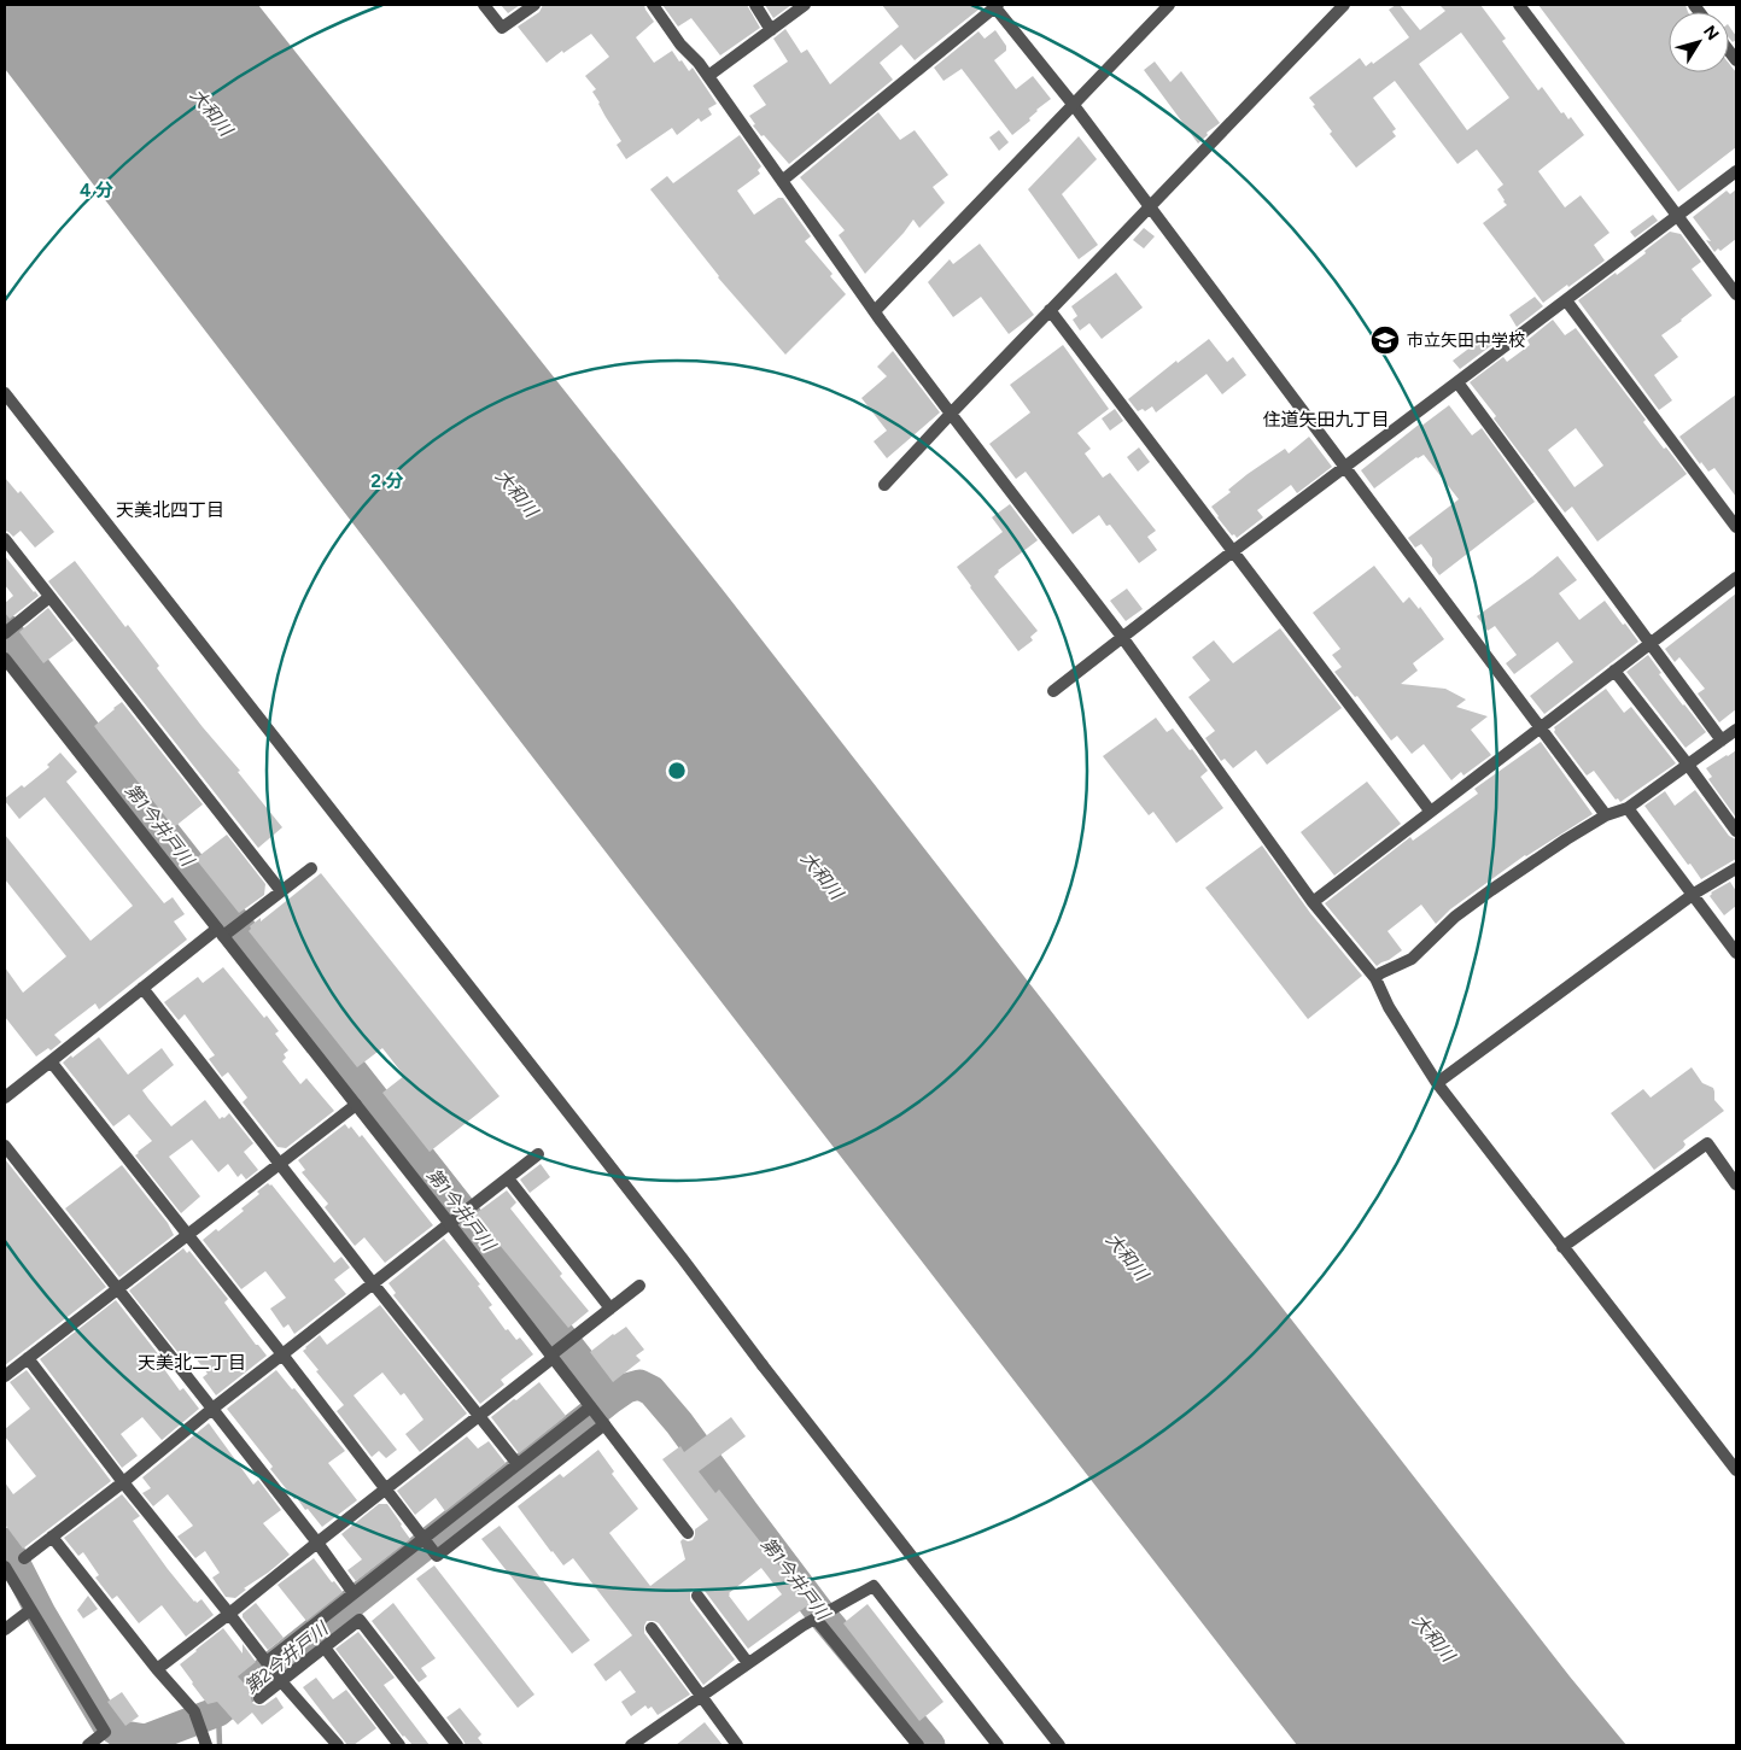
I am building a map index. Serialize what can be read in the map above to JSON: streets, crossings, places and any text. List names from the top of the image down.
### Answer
{
  "districts": ["住道矢田九丁目", "天美北四丁目", "天美北二丁目"],
  "water": ["大和川", "第1今井戸川", "第2今井戸川"],
  "places": {
    "school or university": ["市立矢田中学校"]
  },
  "north": "top right",
  "rings": ["4 分", "2 分"]
}
